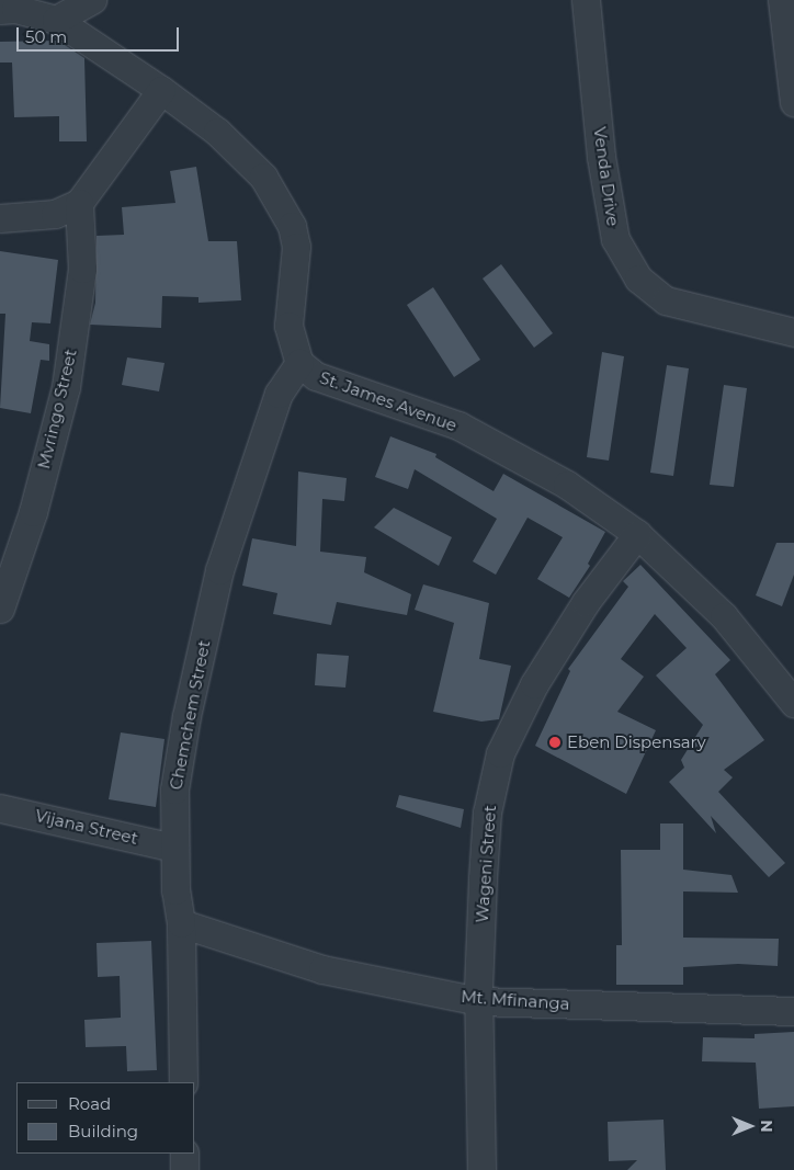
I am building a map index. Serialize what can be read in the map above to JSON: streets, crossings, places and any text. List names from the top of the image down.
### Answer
{
  "streets": {
    "street": [
      "Venda Drive",
      "St. James Avenue",
      "Mvringo Street",
      "Chemchem Street",
      "Vijana Street",
      "Wageni Street",
      "Mt. Mfinanga"
    ]
  },
  "crossings": [
    ["St. James Avenue", "Chemchem Street"],
    ["St. James Avenue", "Wageni Street"],
    ["Chemchem Street", "Vijana Street"],
    ["Chemchem Street", "Mt. Mfinanga"],
    ["Wageni Street", "Mt. Mfinanga"]
  ],
  "places": ["Eben Dispensary"],
  "legend": ["Road", "Building"],
  "scale_bar": "50 m",
  "north": "right"
}
